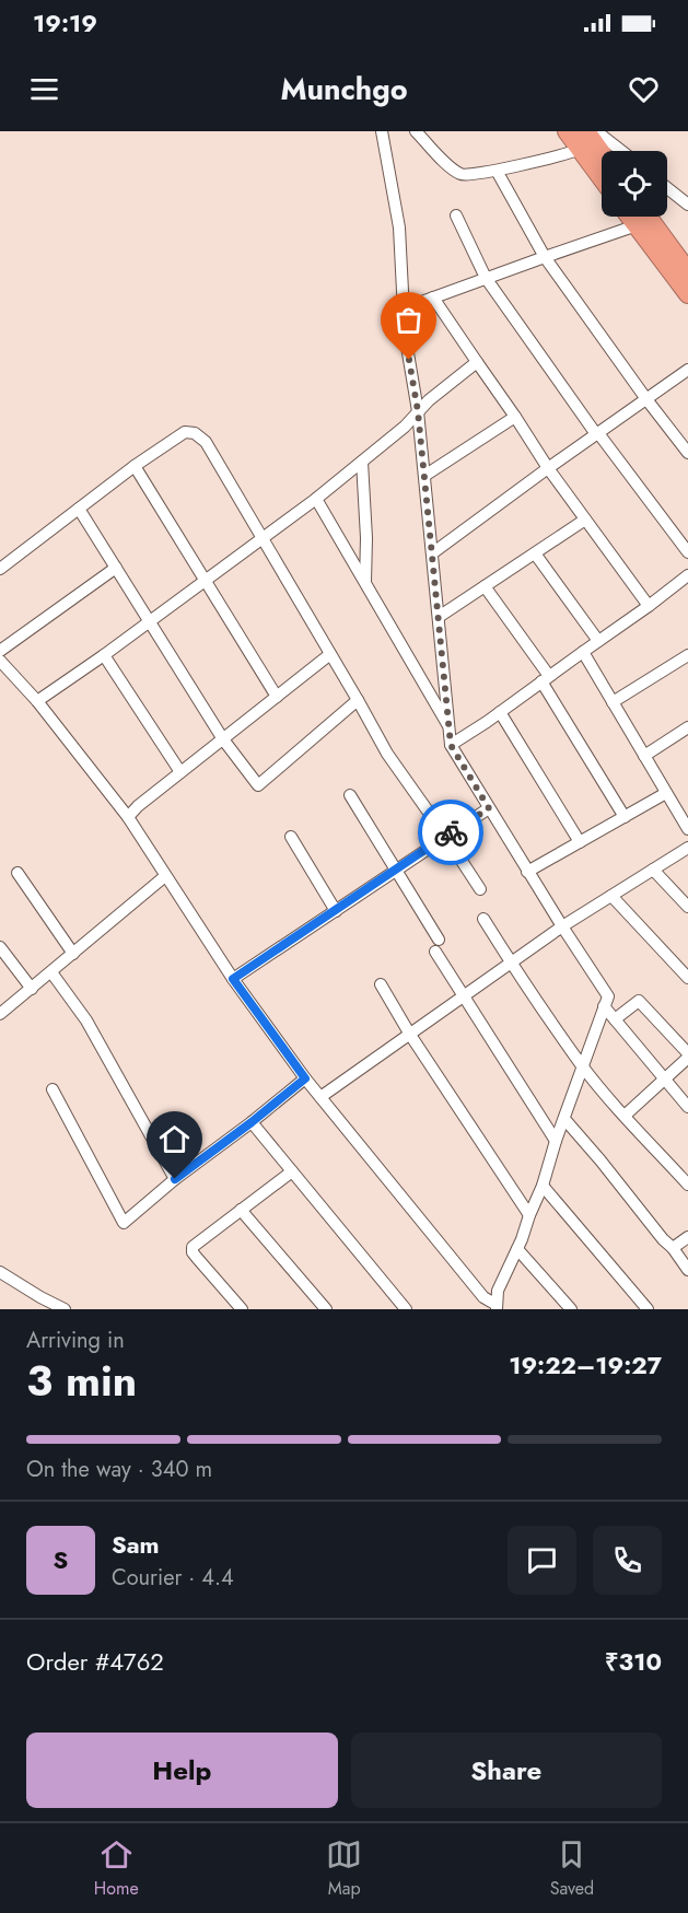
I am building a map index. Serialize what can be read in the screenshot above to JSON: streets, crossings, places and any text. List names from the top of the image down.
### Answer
{
  "page": {
    "status": "19:19",
    "header": "Munchgo",
    "heading": ["3 min", "Arriving in", "19:22–19:27"],
    "panel": [
      "Sam",
      "Courier · 4.4",
      "Order #4762",
      "₹310"
    ],
    "bar": "On the way · 340 m",
    "round": "S",
    "buttons": ["Help", "Share"],
    "tabs": ["Home", "Map", "Saved"]
  }
}
